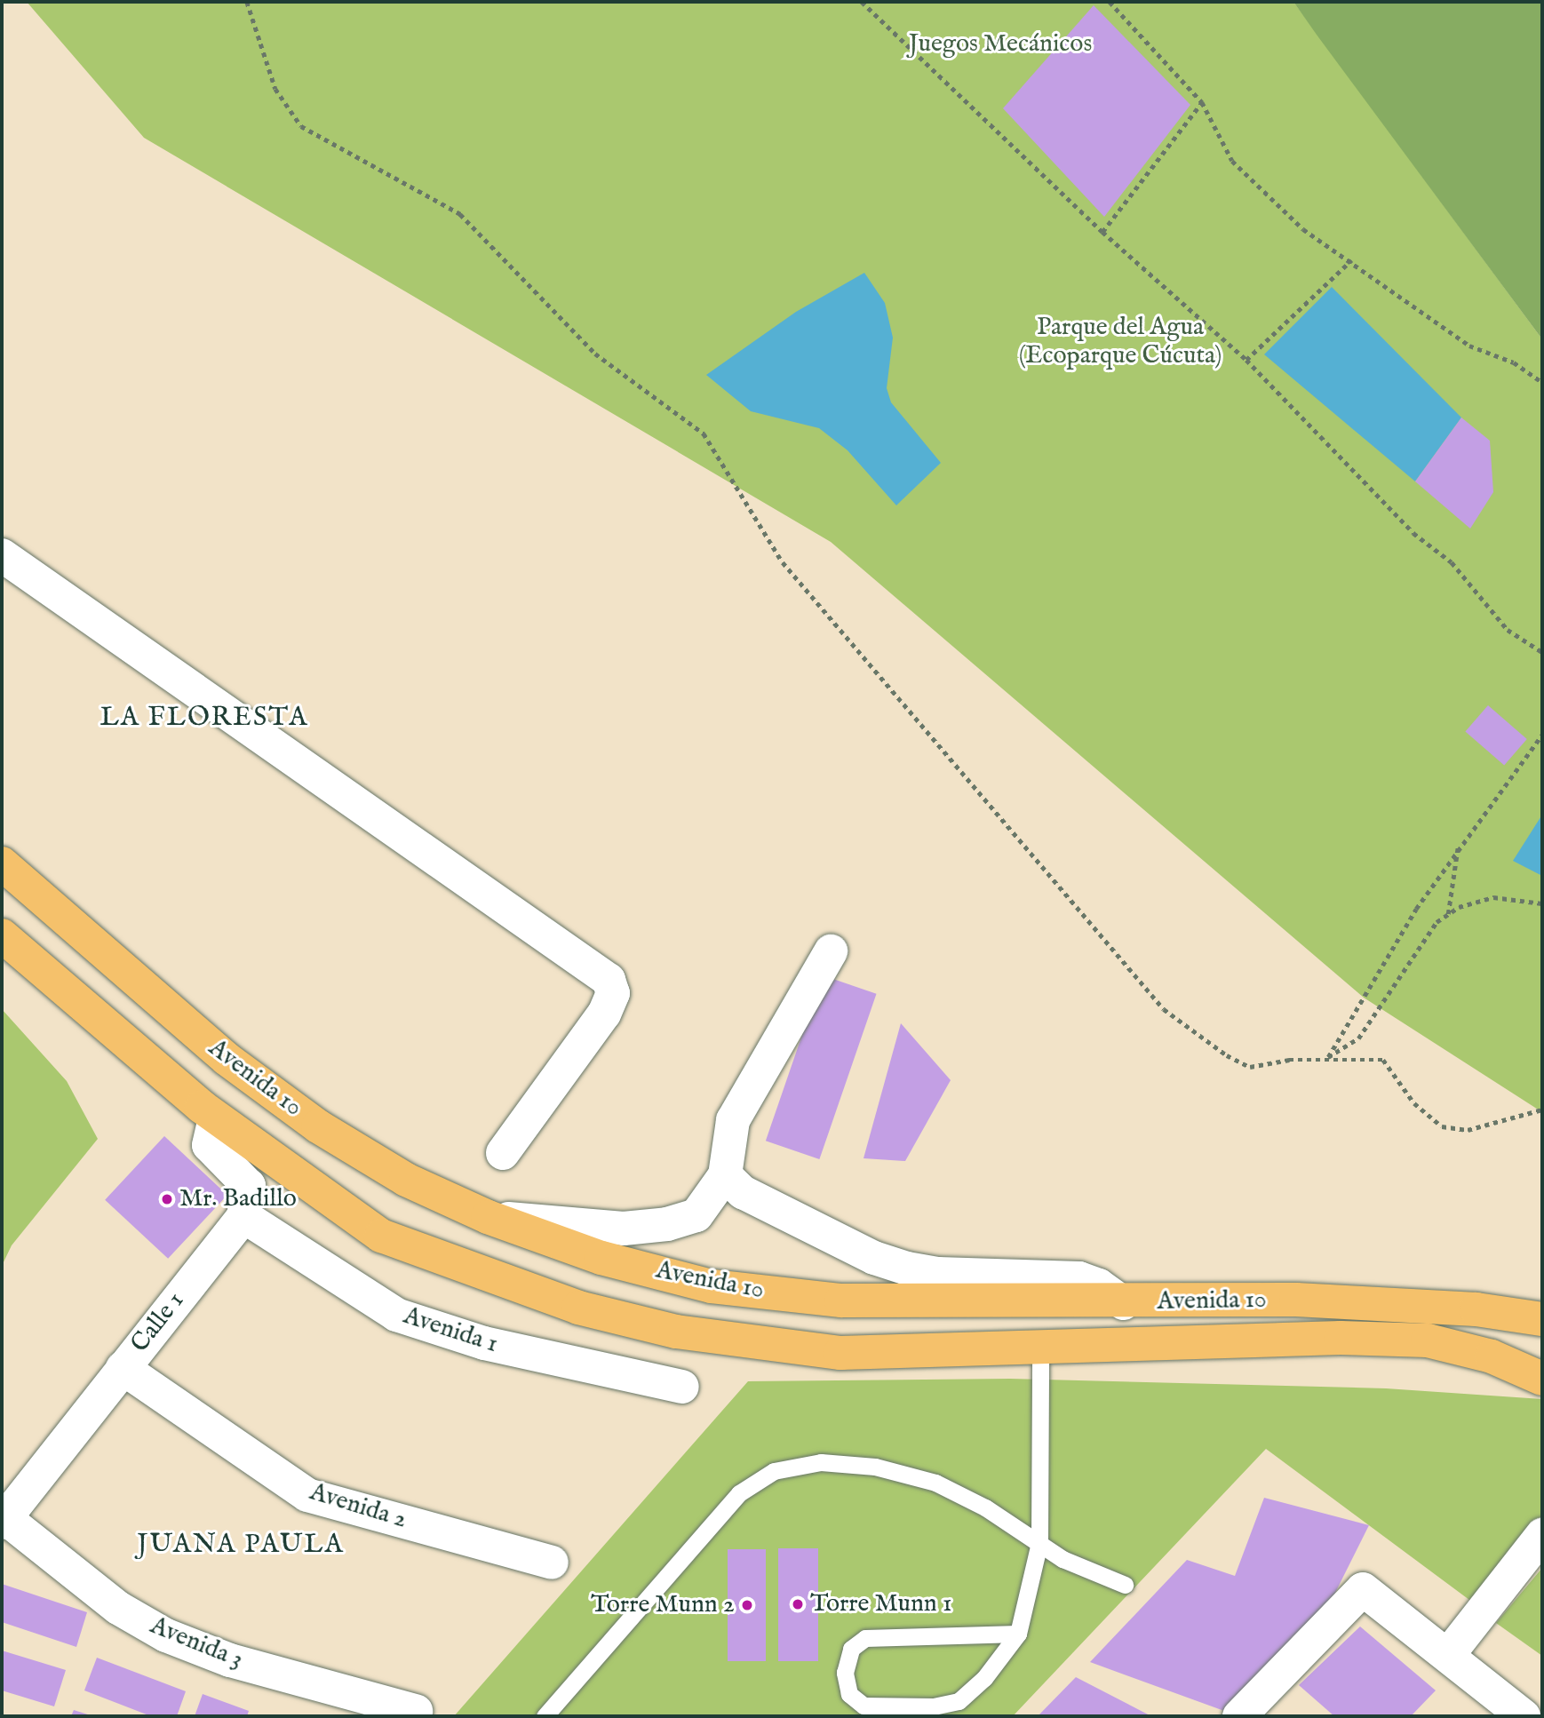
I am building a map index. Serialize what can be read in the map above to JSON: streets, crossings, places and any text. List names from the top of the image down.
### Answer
{
  "streets": {
    "main road": ["Avenida 10"],
    "street": [
      "Calle 1",
      "Avenida 1",
      "Avenida 2",
      "Avenida 3"
    ]
  },
  "crossings": [
    ["Avenida 10", "Calle 1"],
    ["Calle 1", "Avenida 1"],
    ["Calle 1", "Avenida 2"],
    ["Calle 1", "Avenida 3"]
  ],
  "districts": ["LA FLORESTA", "JUANA PAULA"],
  "parks": ["Juegos Mecánicos", "Parque del Agua (Ecoparque Cúcuta)"],
  "places": ["Mr. Badillo", "Torre Munn 1", "Torre Munn 2"]
}
